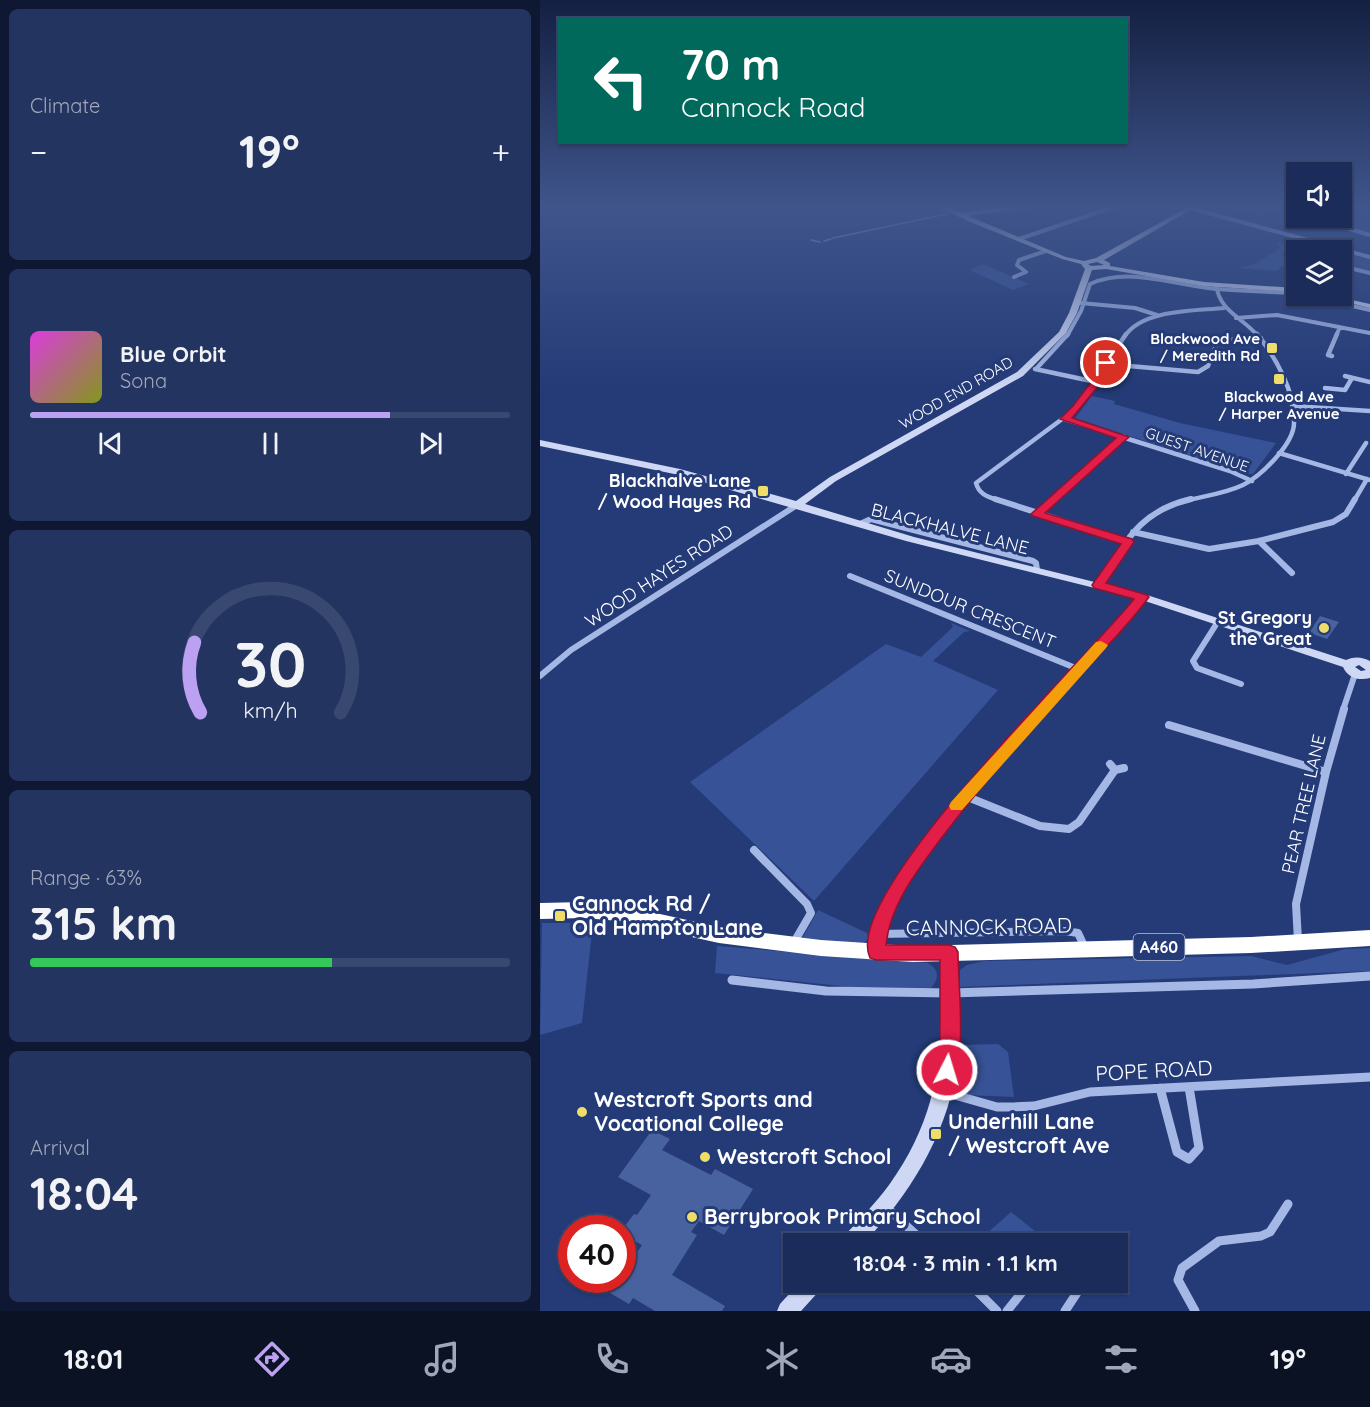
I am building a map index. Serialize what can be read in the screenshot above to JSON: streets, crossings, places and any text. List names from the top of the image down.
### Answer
{
  "streets": {
    "highway": ["CANNOCK ROAD", "A460"],
    "street": [
      "WOOD END ROAD",
      "GUEST AVENUE",
      "BLACKHALVE LANE",
      "WOOD HAYES ROAD",
      "SUNDOUR CRESCENT",
      "PEAR TREE LANE",
      "POPE ROAD"
    ]
  },
  "crossings": [
    ["WOOD END ROAD", "BLACKHALVE LANE"],
    ["WOOD END ROAD", "WOOD HAYES ROAD"],
    ["BLACKHALVE LANE", "WOOD HAYES ROAD"],
    ["BLACKHALVE LANE", "PEAR TREE LANE"],
    ["PEAR TREE LANE", "CANNOCK ROAD"]
  ],
  "places": {
    "transit": [
      "Blackwood Ave / Meredith Rd",
      "Blackwood Ave / Harper Avenue",
      "Blackhalve Lane / Wood Hayes Rd",
      "Cannock Rd / Old Hampton Lane",
      "Underhill Lane / Westcroft Ave"
    ],
    "other": [
      "St Gregory the Great",
      "Westcroft Sports and Vocational College",
      "Westcroft School",
      "Berrybrook Primary School"
    ]
  },
  "page": {
    "tile": [
      "Climate",
      ["Range · 63%", "315 km"],
      ["Arrival", "18:04"]
    ],
    "turn": ["70 m", "Cannock Road"],
    "heat": ["−", "19°", "+"],
    "song": ["Blue Orbit", "Sona"],
    "limit": "40",
    "trip": "18:04 · 3 min · 1.1 km",
    "tabs": ["18:01", "19°"],
    "gauge": ["30", "km/h"]
  }
}
